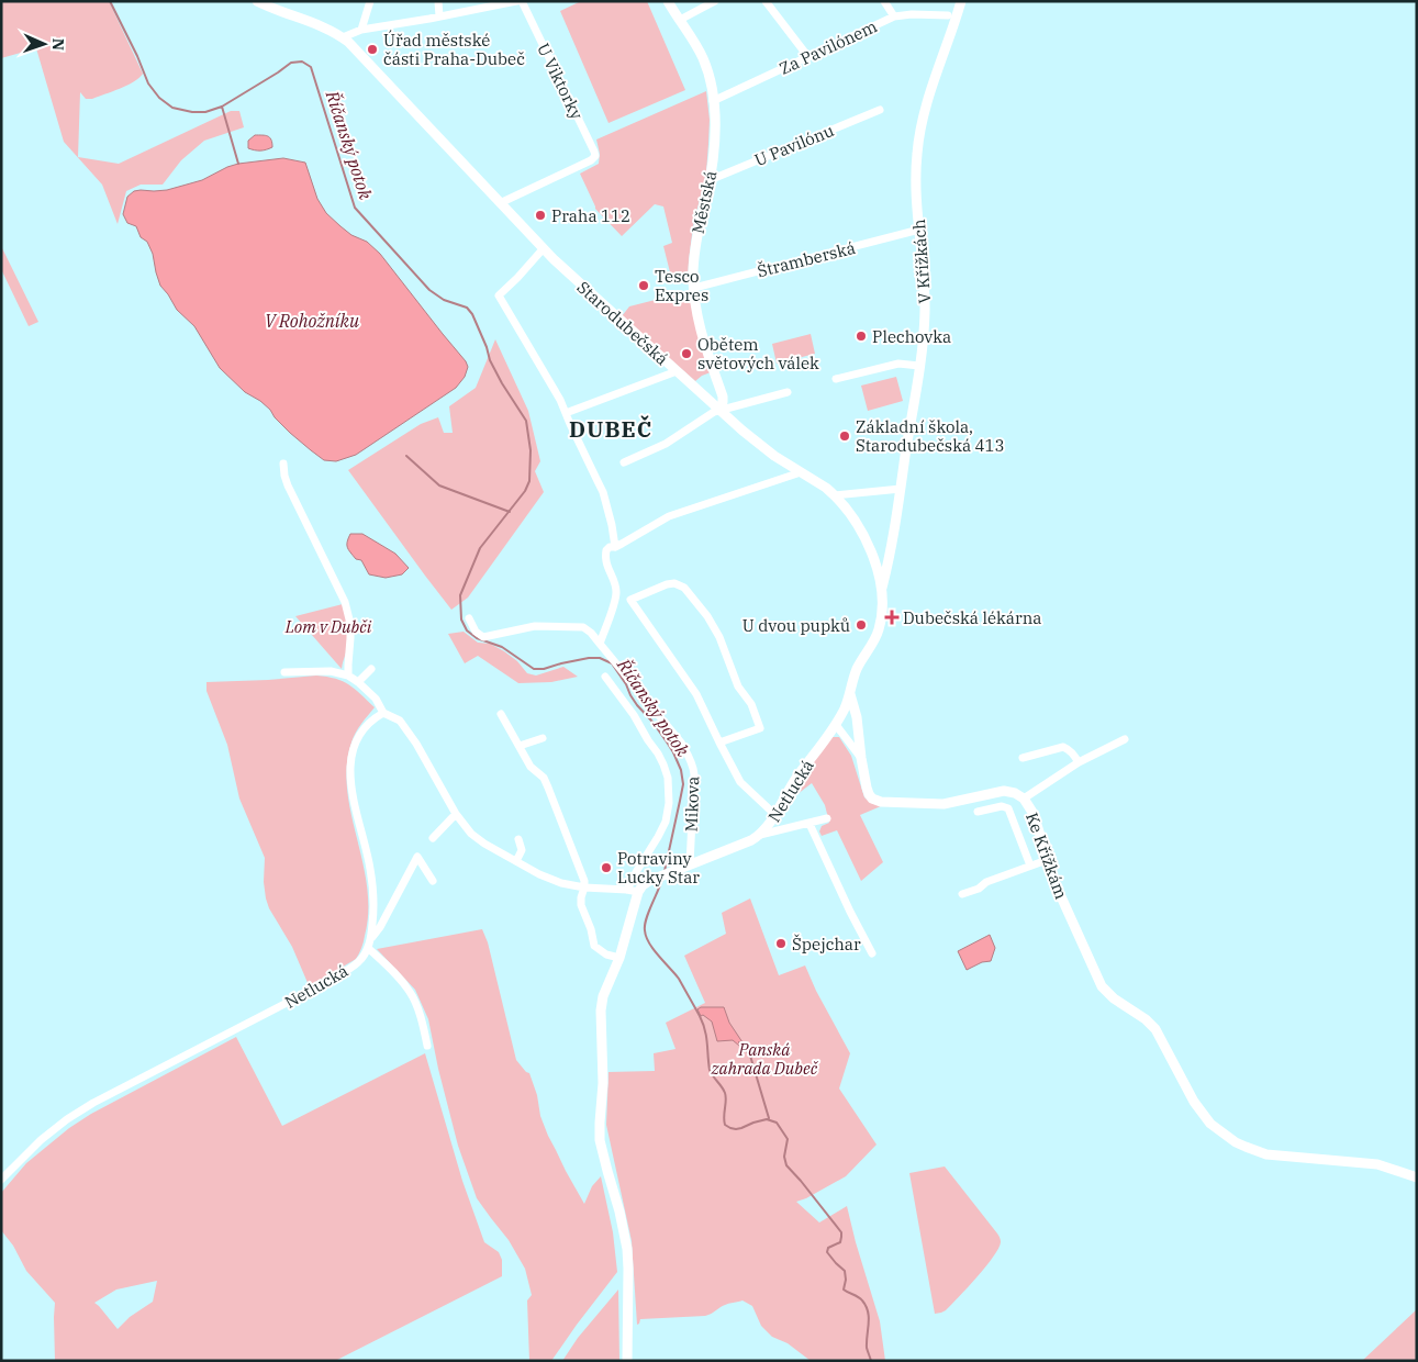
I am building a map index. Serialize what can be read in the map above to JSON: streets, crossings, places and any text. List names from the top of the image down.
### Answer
{
  "streets": {
    "street": [
      "Za Pavilónem",
      "U Viktorky",
      "U Pavilónu",
      "Městská",
      "Štramberská",
      "V Křížkách",
      "Starodubečská",
      "Netlucká",
      "Mikova",
      "Ke Křížkám"
    ]
  },
  "crossings": [
    ["Za Pavilónem", "Městská"],
    ["U Viktorky", "Starodubečská"],
    ["U Pavilónu", "Městská"],
    ["Městská", "Štramberská"],
    ["Městská", "Starodubečská"],
    ["Štramberská", "V Křížkách"],
    ["V Křížkách", "Starodubečská"],
    ["Starodubečská", "Netlucká"],
    ["Netlucká", "Mikova"]
  ],
  "districts": ["DUBEČ"],
  "water": ["Říčanský potok", "V Rohožníku"],
  "parks": ["Lom v Dubči", "Panská zahrada Dubeč"],
  "places": {
    "other": [
      "Úřad městské části Praha-Dubeč",
      "Praha 112",
      "Tesco Expres",
      "Plechovka",
      "Obětem světových válek",
      "Základní škola, Starodubečská 413",
      "U dvou pupků",
      "Potraviny Lucky Star",
      "Špejchar"
    ],
    "health": ["Dubečská lékárna"]
  },
  "north": "right"
}
